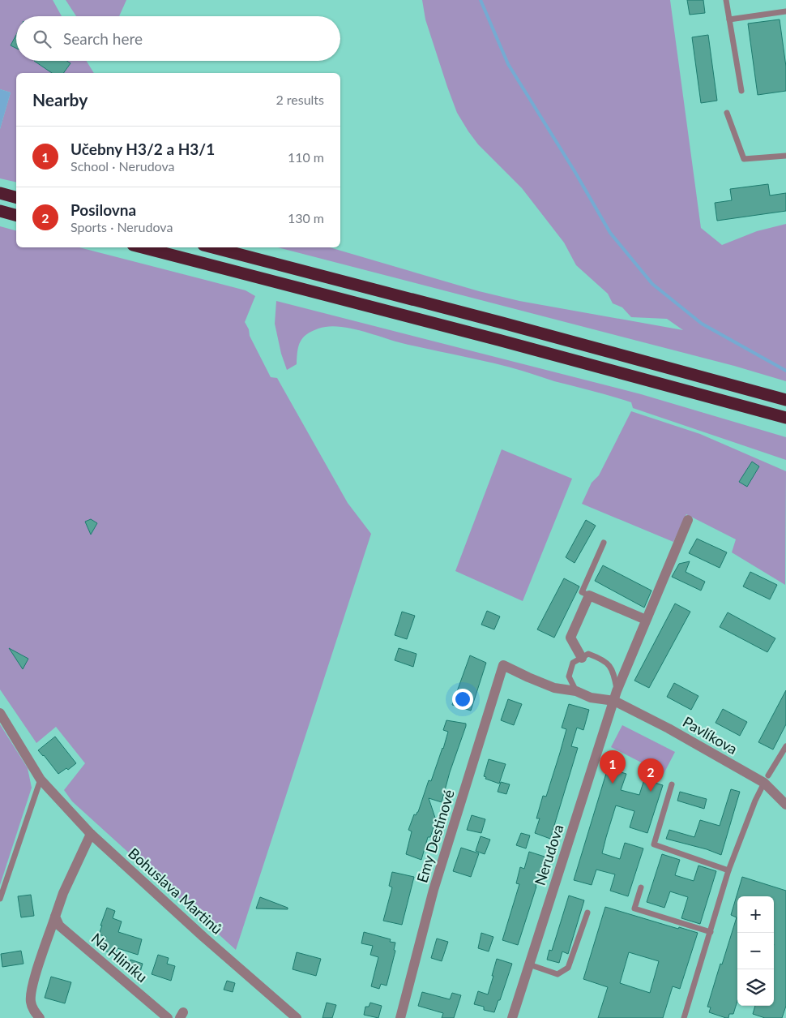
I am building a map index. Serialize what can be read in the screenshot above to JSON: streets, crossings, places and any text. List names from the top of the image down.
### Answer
{
  "streets": {
    "street": [
      "Pavlíkova",
      "Emy Destinové",
      "Nerudova",
      "Bohuslava Martinů",
      "Na Hliníku"
    ]
  },
  "crossings": [
    ["Pavlíkova", "Emy Destinové"],
    ["Pavlíkova", "Nerudova"]
  ],
  "page": {
    "search": "Search here",
    "heading": ["Nearby", "2 results"],
    "list": [
      {
        "mark": "1",
        "name": "Učebny H3/2 a H3/1",
        "note": "School · Nerudova",
        "value": "110 m"
      },
      {
        "mark": "2",
        "name": "Posilovna",
        "note": "Sports · Nerudova",
        "value": "130 m"
      }
    ],
    "pins": ["1", "2"],
    "map_buttons": ["+", "−"]
  }
}
